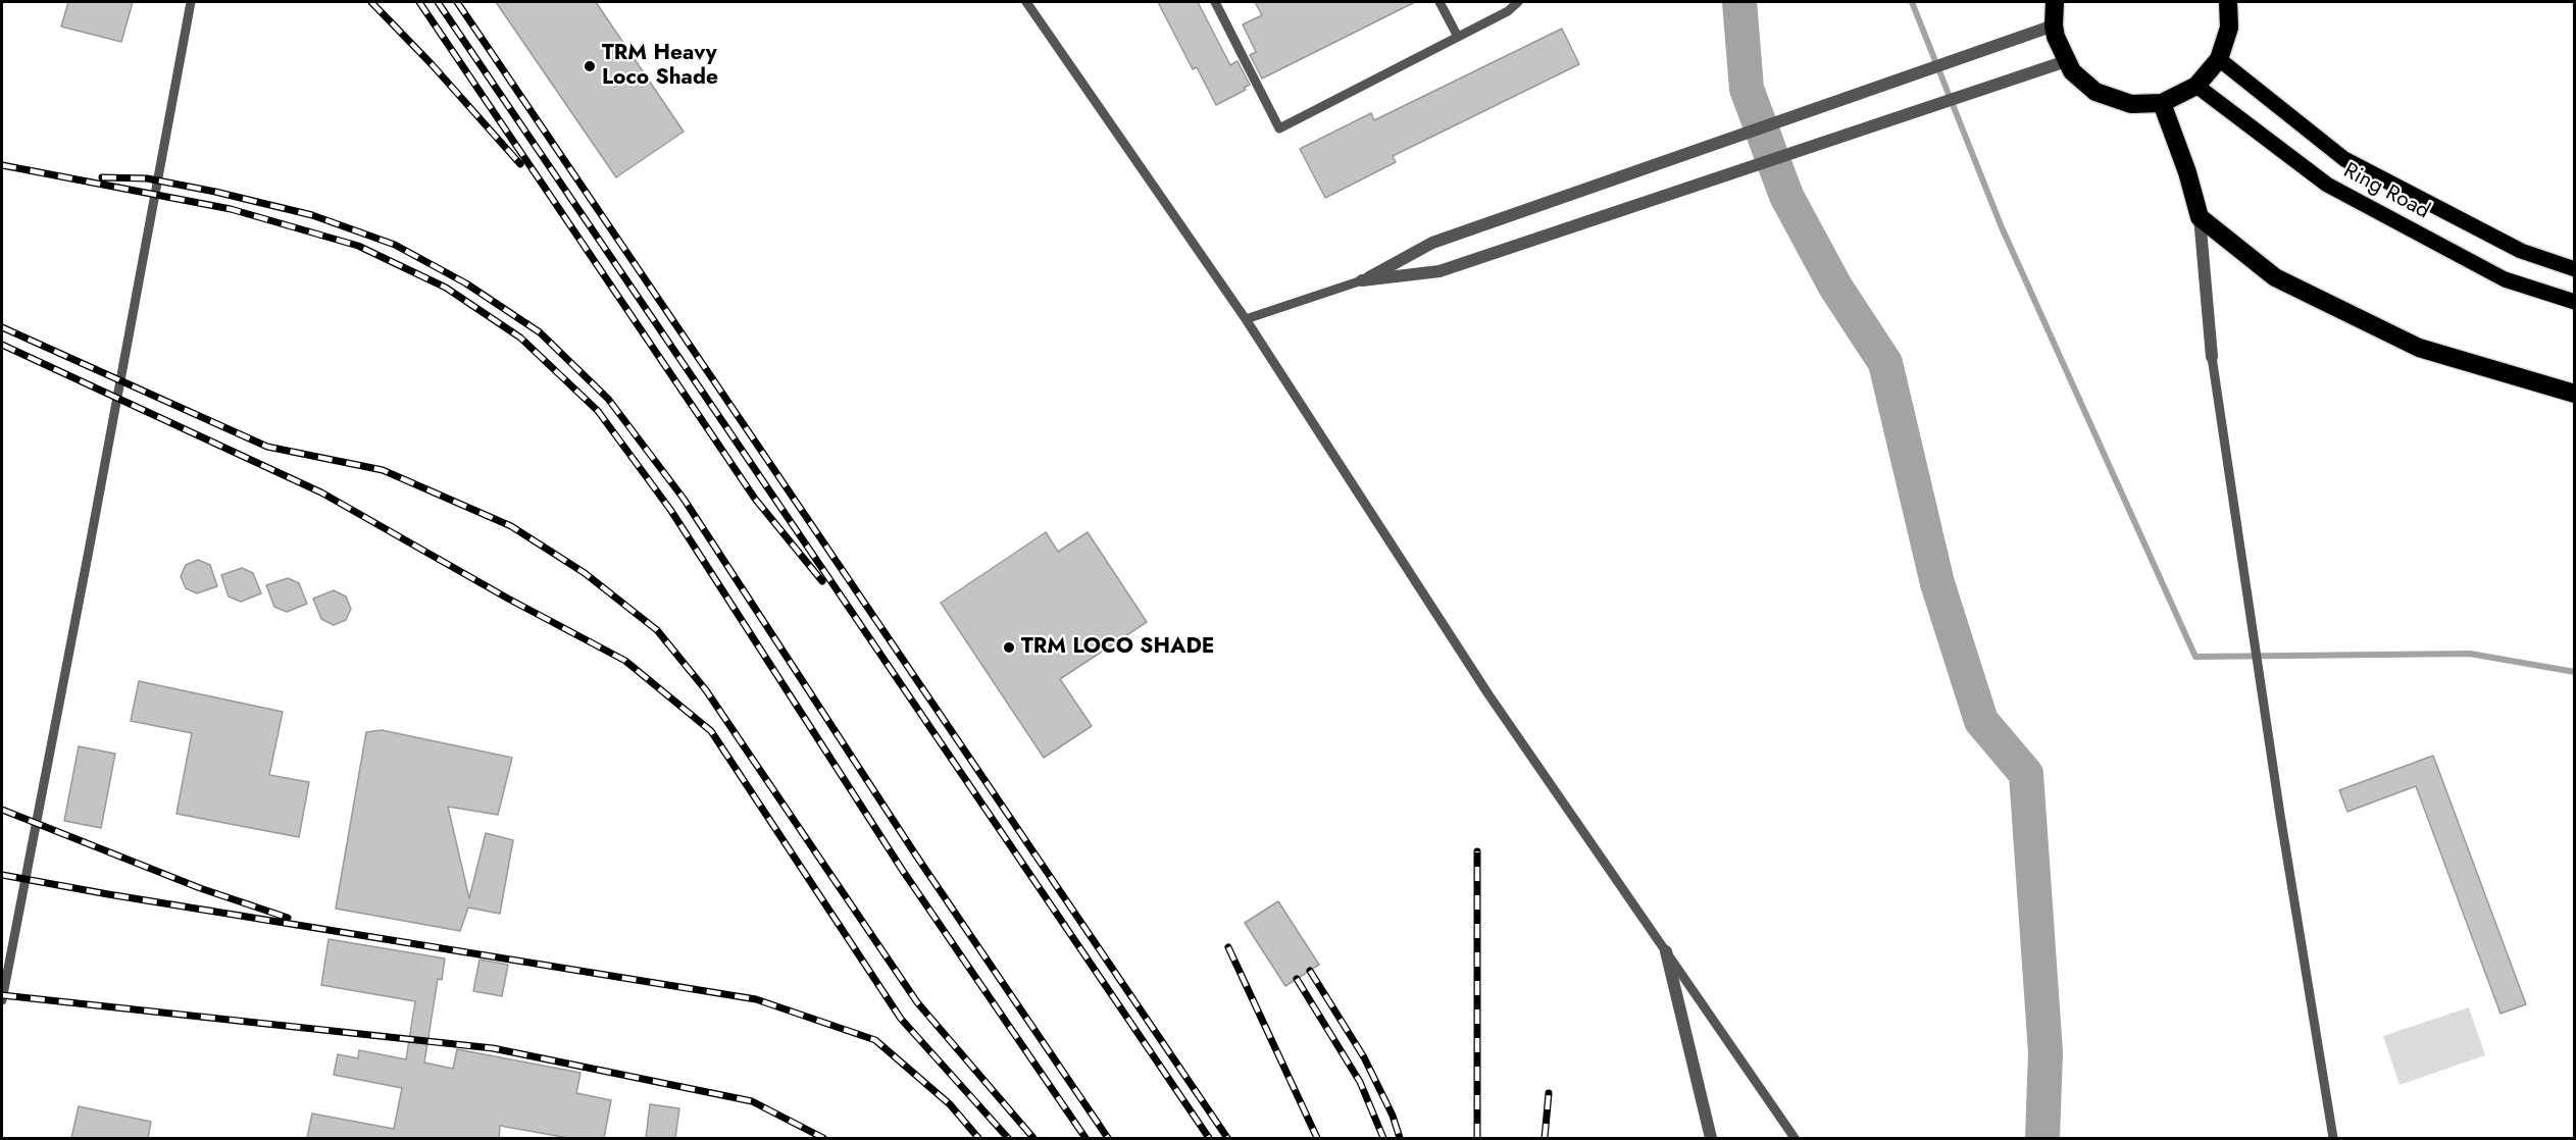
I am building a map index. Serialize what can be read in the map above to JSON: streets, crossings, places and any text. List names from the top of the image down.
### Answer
{
  "streets": {
    "main road": ["Ring Road"]
  },
  "places": ["TRM Heavy Loco Shade", "TRM LOCO SHADE"]
}
